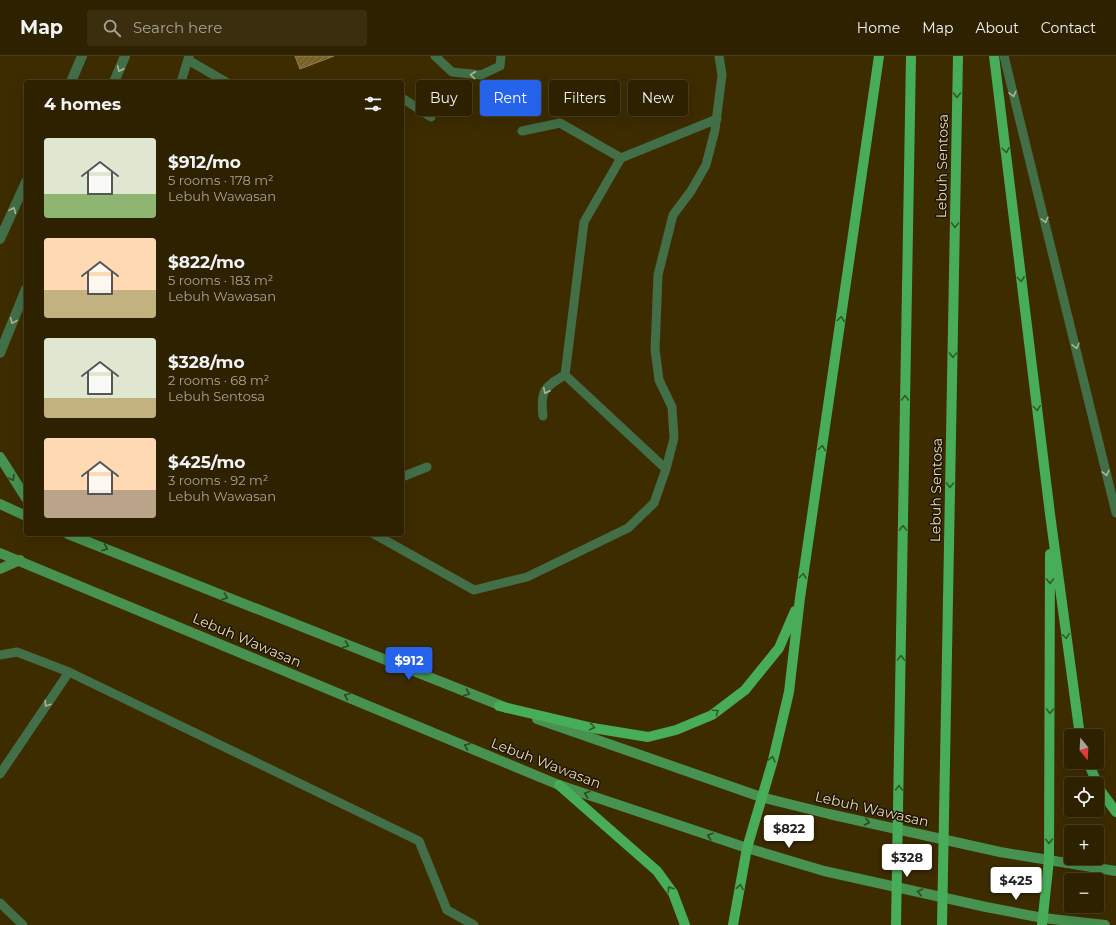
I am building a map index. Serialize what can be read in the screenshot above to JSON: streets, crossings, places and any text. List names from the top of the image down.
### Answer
{
  "streets": {
    "main road": ["Lebuh Sentosa", "Lebuh Wawasan"]
  },
  "north": "bottom",
  "page": {
    "header": "Map",
    "search": "Search here",
    "nav": [
      "Home",
      "Map",
      "About",
      "Contact"
    ],
    "chip": [
      "Buy",
      "Rent",
      "Filters",
      "New"
    ],
    "heading": "4 homes",
    "list": [
      {
        "name": "$912/mo",
        "note": "5 rooms · 178 m² · Lebuh Wawasan"
      },
      {
        "name": "$822/mo",
        "note": "5 rooms · 183 m² · Lebuh Wawasan"
      },
      {
        "name": "$328/mo",
        "note": "2 rooms · 68 m² · Lebuh Sentosa"
      },
      {
        "name": "$425/mo",
        "note": "3 rooms · 92 m² · Lebuh Wawasan"
      }
    ],
    "price": [
      "$912",
      "$822",
      "$328",
      "$425"
    ],
    "map_buttons": ["+", "−"]
  }
}
